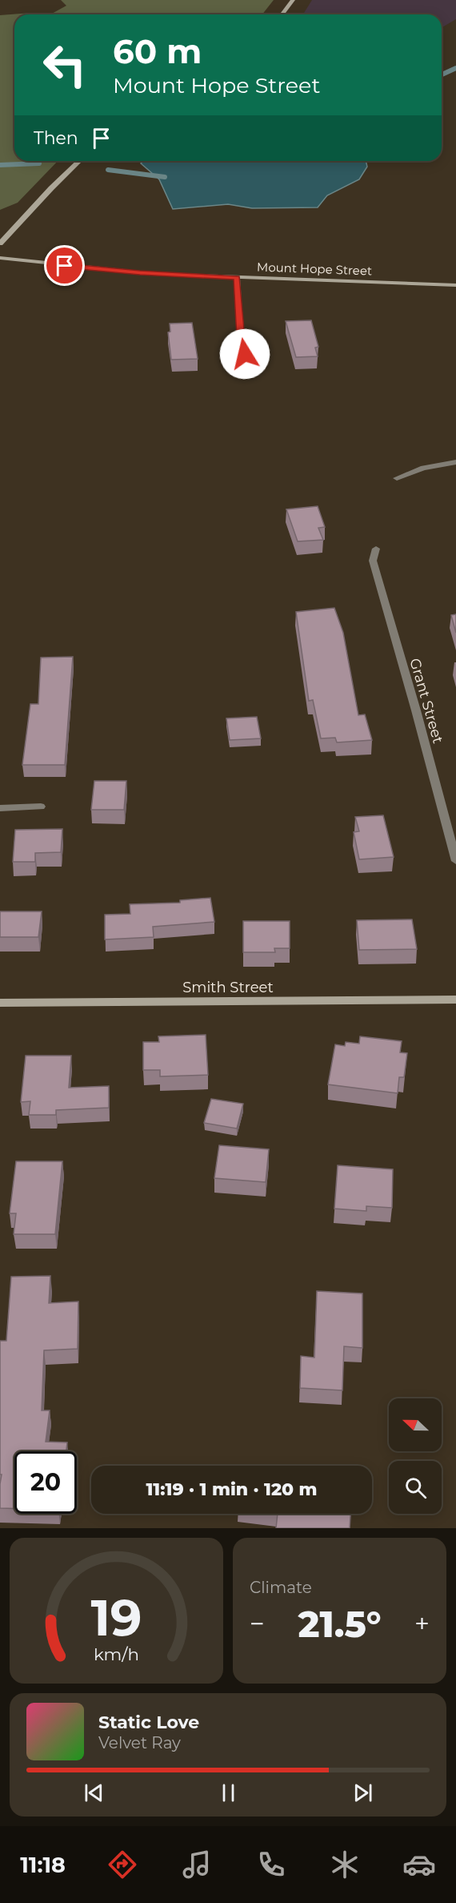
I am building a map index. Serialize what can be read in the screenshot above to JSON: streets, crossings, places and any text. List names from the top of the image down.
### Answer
{
  "streets": {
    "street": ["Mount Hope Street", "Grant Street", "Smith Street"]
  },
  "north": "left",
  "page": {
    "turn": ["60 m", "Mount Hope Street"],
    "then": "Then",
    "limit": "20",
    "trip": "11:19 · 1 min · 120 m",
    "tile": "Climate",
    "heat": ["−", "21.5°", "+"],
    "song": ["Static Love", "Velvet Ray"],
    "tabs": "11:18",
    "gauge": ["19", "km/h"]
  }
}
